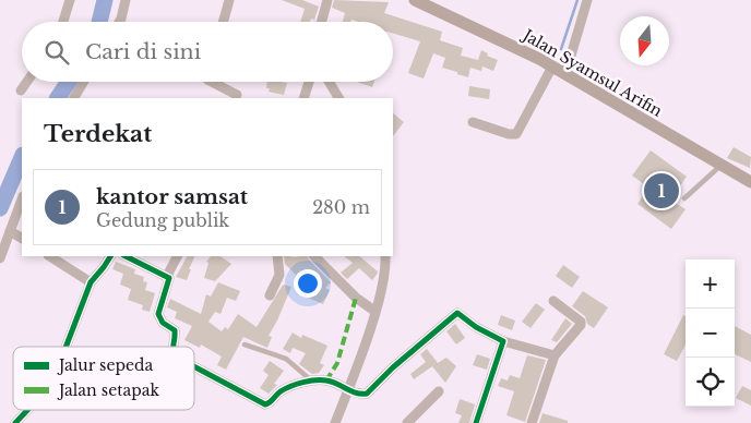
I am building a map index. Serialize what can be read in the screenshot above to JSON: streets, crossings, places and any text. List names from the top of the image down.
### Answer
{
  "streets": {
    "main road": ["Jalan Syamsul Arifin"]
  },
  "legend": ["Jalur sepeda", "Jalan setapak"],
  "north": "bottom",
  "page": {
    "search": "Cari di sini",
    "heading": "Terdekat",
    "list": [
      {
        "mark": "1",
        "name": "kantor samsat",
        "note": "Gedung publik",
        "value": "280 m"
      }
    ],
    "pins": "1",
    "map_buttons": ["+", "−"]
  }
}
